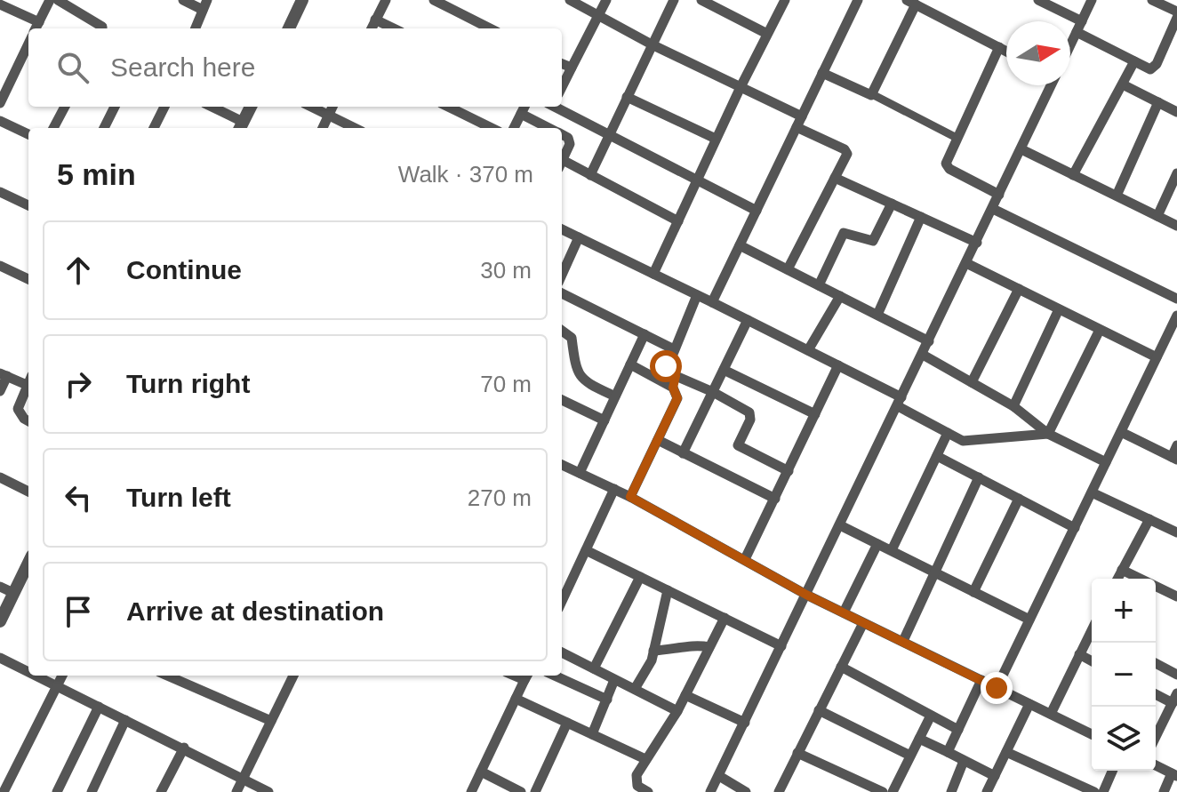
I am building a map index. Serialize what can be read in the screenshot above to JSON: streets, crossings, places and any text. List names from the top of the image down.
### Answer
{
  "north": "right",
  "page": {
    "search": "Search here",
    "heading": ["5 min", "Walk · 370 m"],
    "list": [
      ["Continue", "30 m"],
      ["Turn right", "70 m"],
      ["Turn left", "270 m"],
      "Arrive at destination"
    ],
    "map_buttons": ["+", "−"]
  }
}
